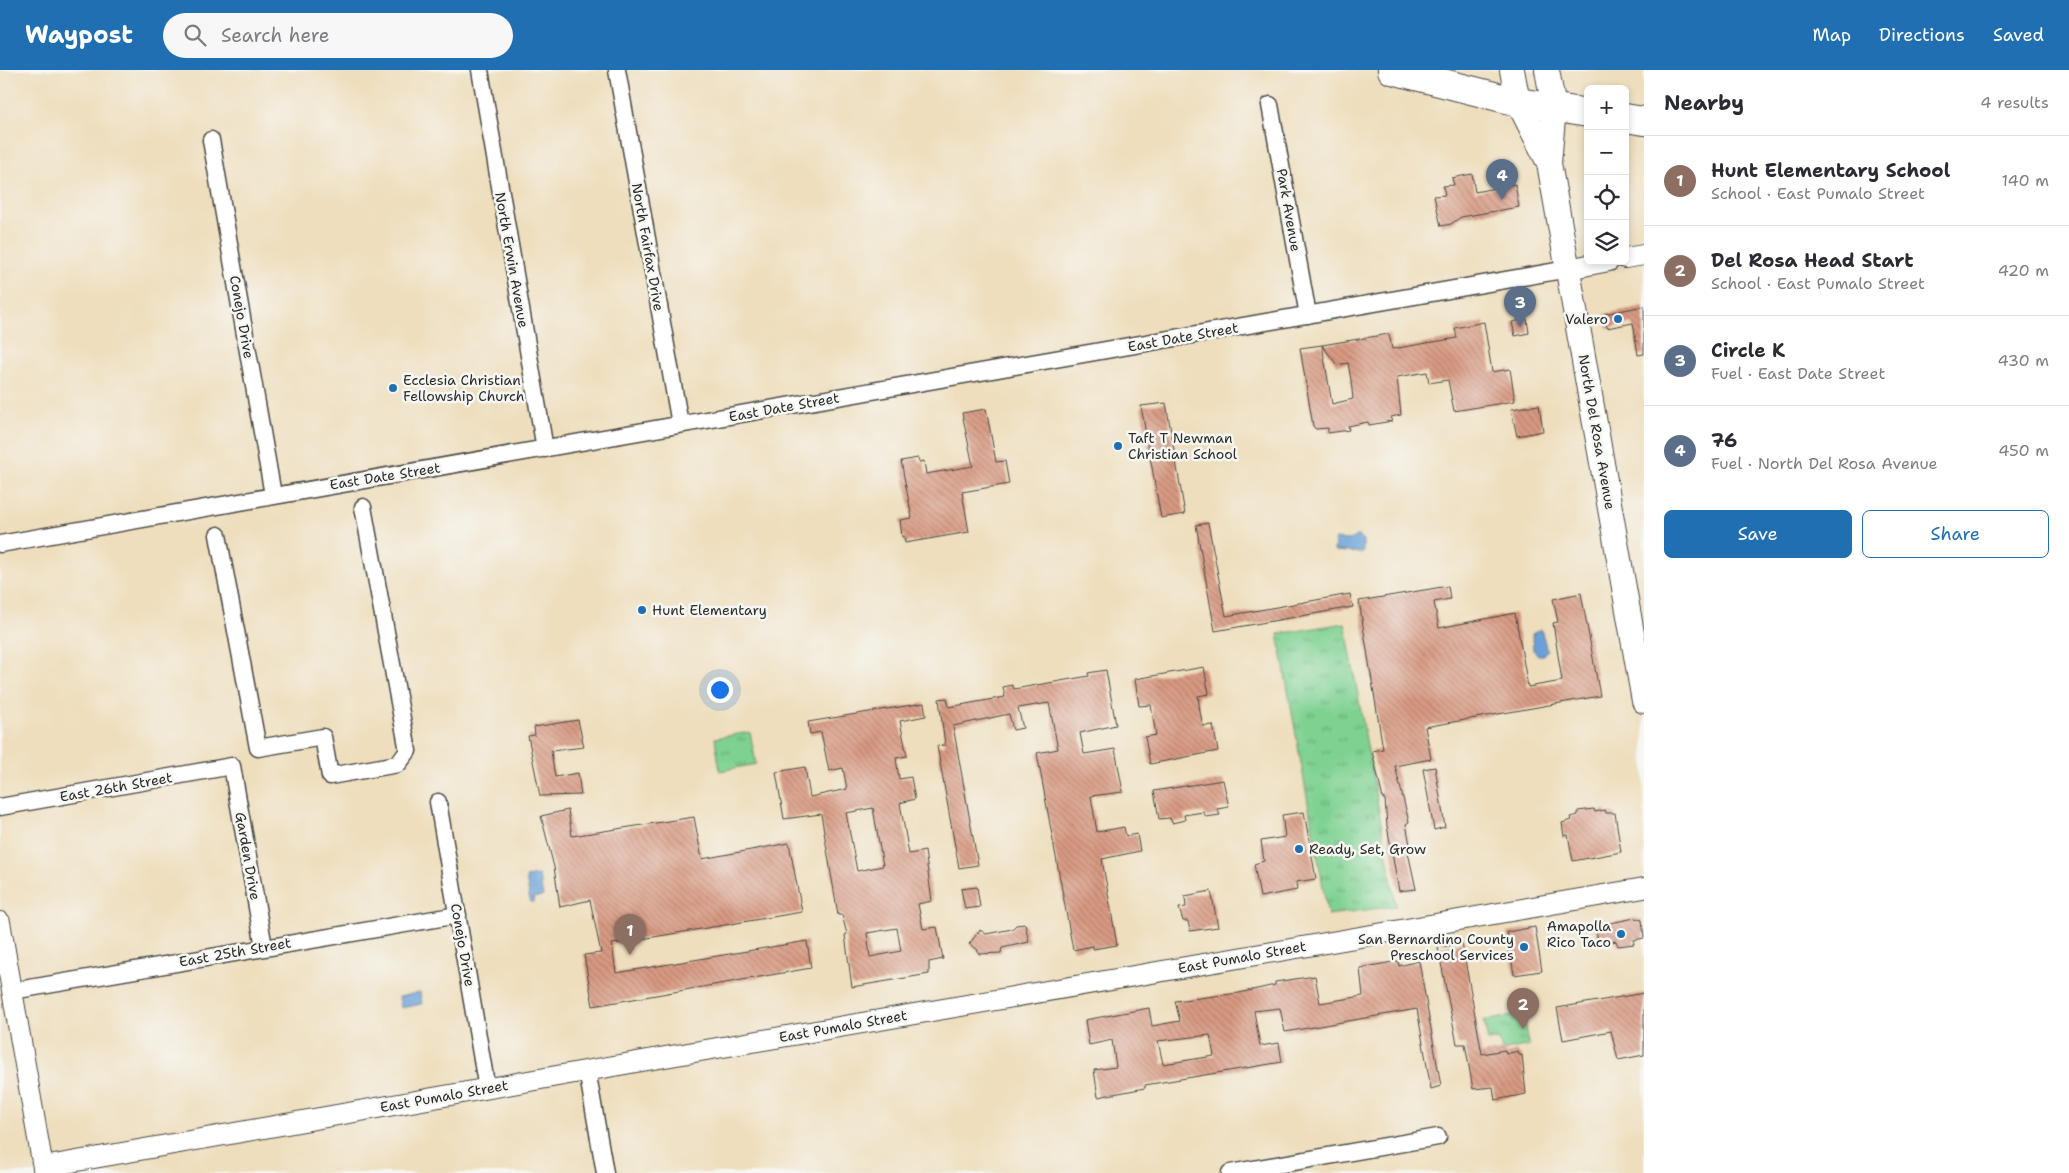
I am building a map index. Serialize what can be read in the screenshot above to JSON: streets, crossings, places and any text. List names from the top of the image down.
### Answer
{
  "streets": {
    "main road": ["North Del Rosa Avenue"],
    "street": [
      "Park Avenue",
      "North Fairfax Drive",
      "North Erwin Avenue",
      "Conejo Drive",
      "East Date Street",
      "East 26th Street",
      "Garden Drive",
      "East 25th Street",
      "East Pumalo Street"
    ]
  },
  "crossings": [
    ["Park Avenue", "East Date Street"],
    ["North Fairfax Drive", "East Date Street"],
    ["North Erwin Avenue", "East Date Street"],
    ["Conejo Drive", "East Date Street"],
    ["Conejo Drive", "East 25th Street"],
    ["Conejo Drive", "East Pumalo Street"],
    ["East Date Street", "North Del Rosa Avenue"],
    ["East 26th Street", "Garden Drive"],
    ["Garden Drive", "East 25th Street"]
  ],
  "places": [
    "Valero",
    "Ecclesia Christian Fellowship Church",
    "Taft T Newman Christian School",
    "Hunt Elementary",
    "Ready, Set, Grow",
    "Amapolla Rico Taco",
    "San Bernardino County Preschool Services"
  ],
  "page": {
    "header": "Waypost",
    "search": "Search here",
    "nav": ["Map", "Directions", "Saved"],
    "heading": ["Nearby", "4 results"],
    "map_buttons": ["+", "−"],
    "list": [
      {
        "mark": "1",
        "name": "Hunt Elementary School",
        "note": "School · East Pumalo Street",
        "value": "140 m"
      },
      {
        "mark": "2",
        "name": "Del Rosa Head Start",
        "note": "School · East Pumalo Street",
        "value": "420 m"
      },
      {
        "mark": "3",
        "name": "Circle K",
        "note": "Fuel · East Date Street",
        "value": "430 m"
      },
      {
        "mark": "4",
        "name": "76",
        "note": "Fuel · North Del Rosa Avenue",
        "value": "450 m"
      }
    ],
    "pins": [
      "4",
      "3",
      "1",
      "2"
    ],
    "buttons": ["Save", "Share"]
  }
}
